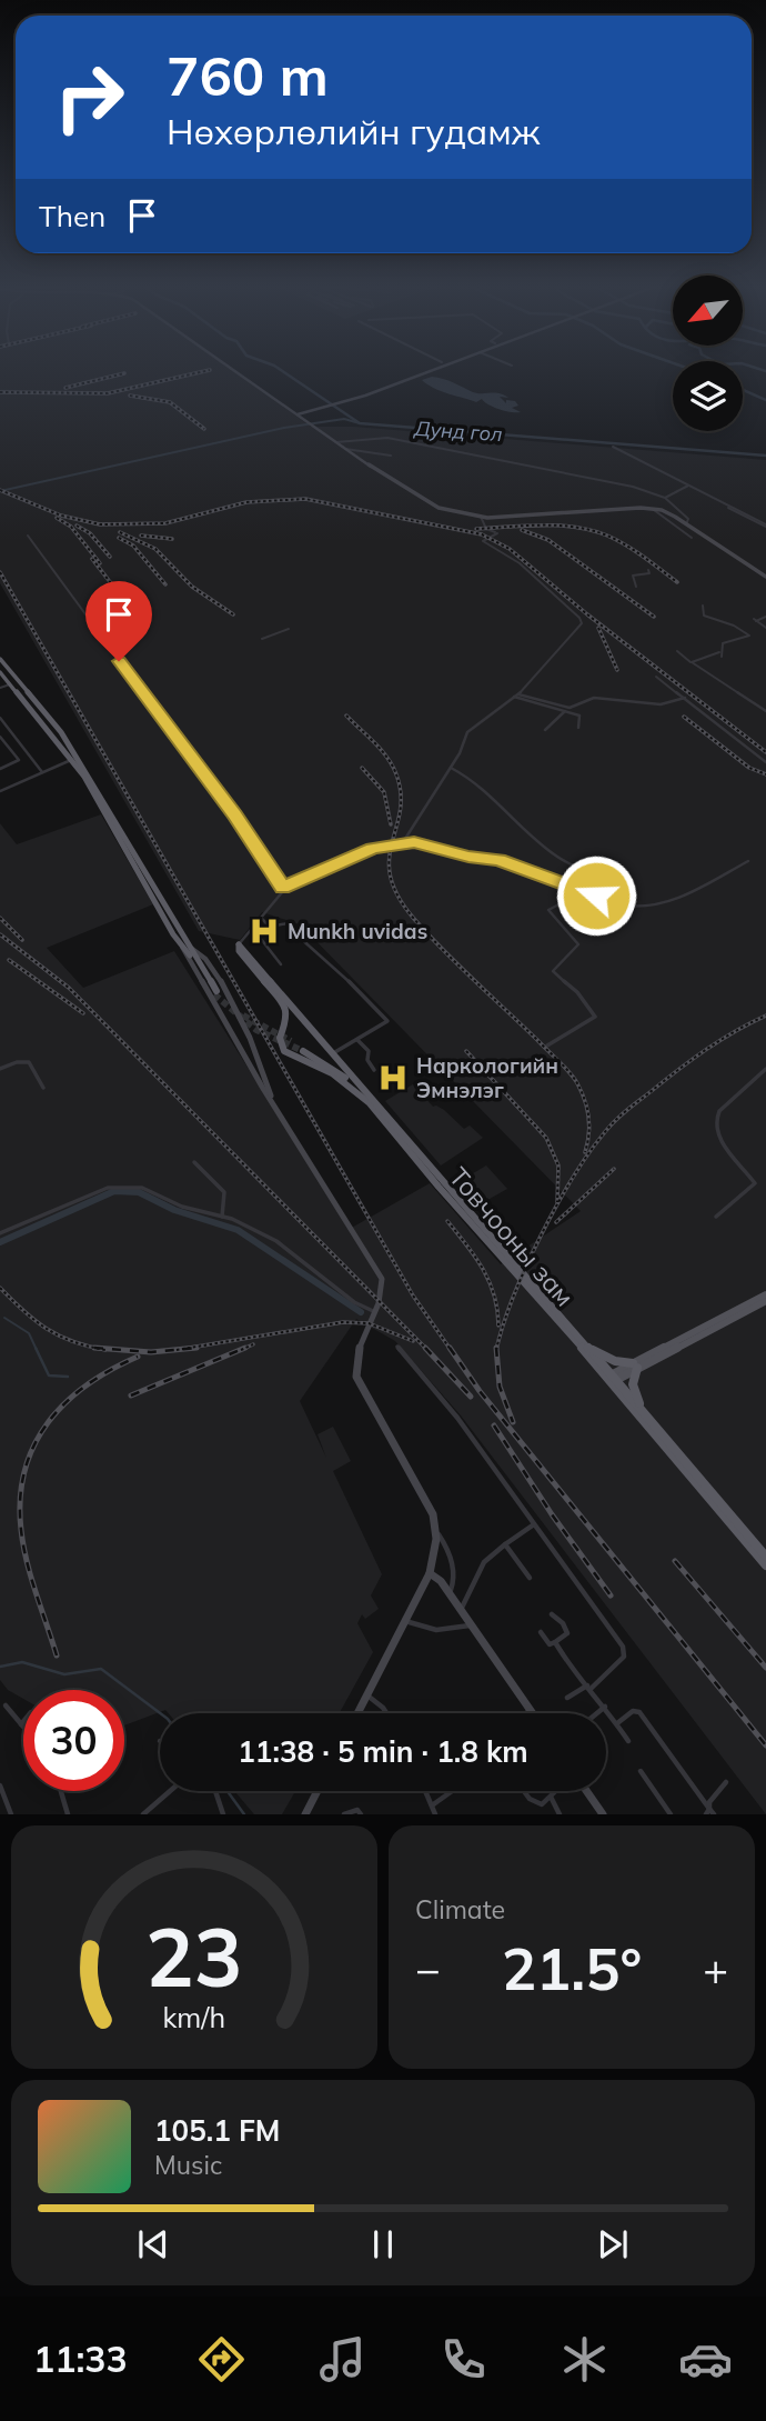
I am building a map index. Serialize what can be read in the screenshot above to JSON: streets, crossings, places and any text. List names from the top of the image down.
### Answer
{
  "streets": {
    "highway": ["Товчооны зам"]
  },
  "water": ["Дунд гол"],
  "places": {
    "hospital": ["Munkh uvidas", "Наркологийн Эмнэлэг"]
  },
  "north": "bottom left",
  "page": {
    "turn": ["760 m", "Нөхөрлөлийн гудамж"],
    "then": "Then",
    "limit": "30",
    "trip": "11:38 · 5 min · 1.8 km",
    "tile": "Climate",
    "heat": ["−", "21.5°", "+"],
    "song": ["105.1 FM", "Music"],
    "tabs": "11:33",
    "gauge": ["23", "km/h"]
  }
}
